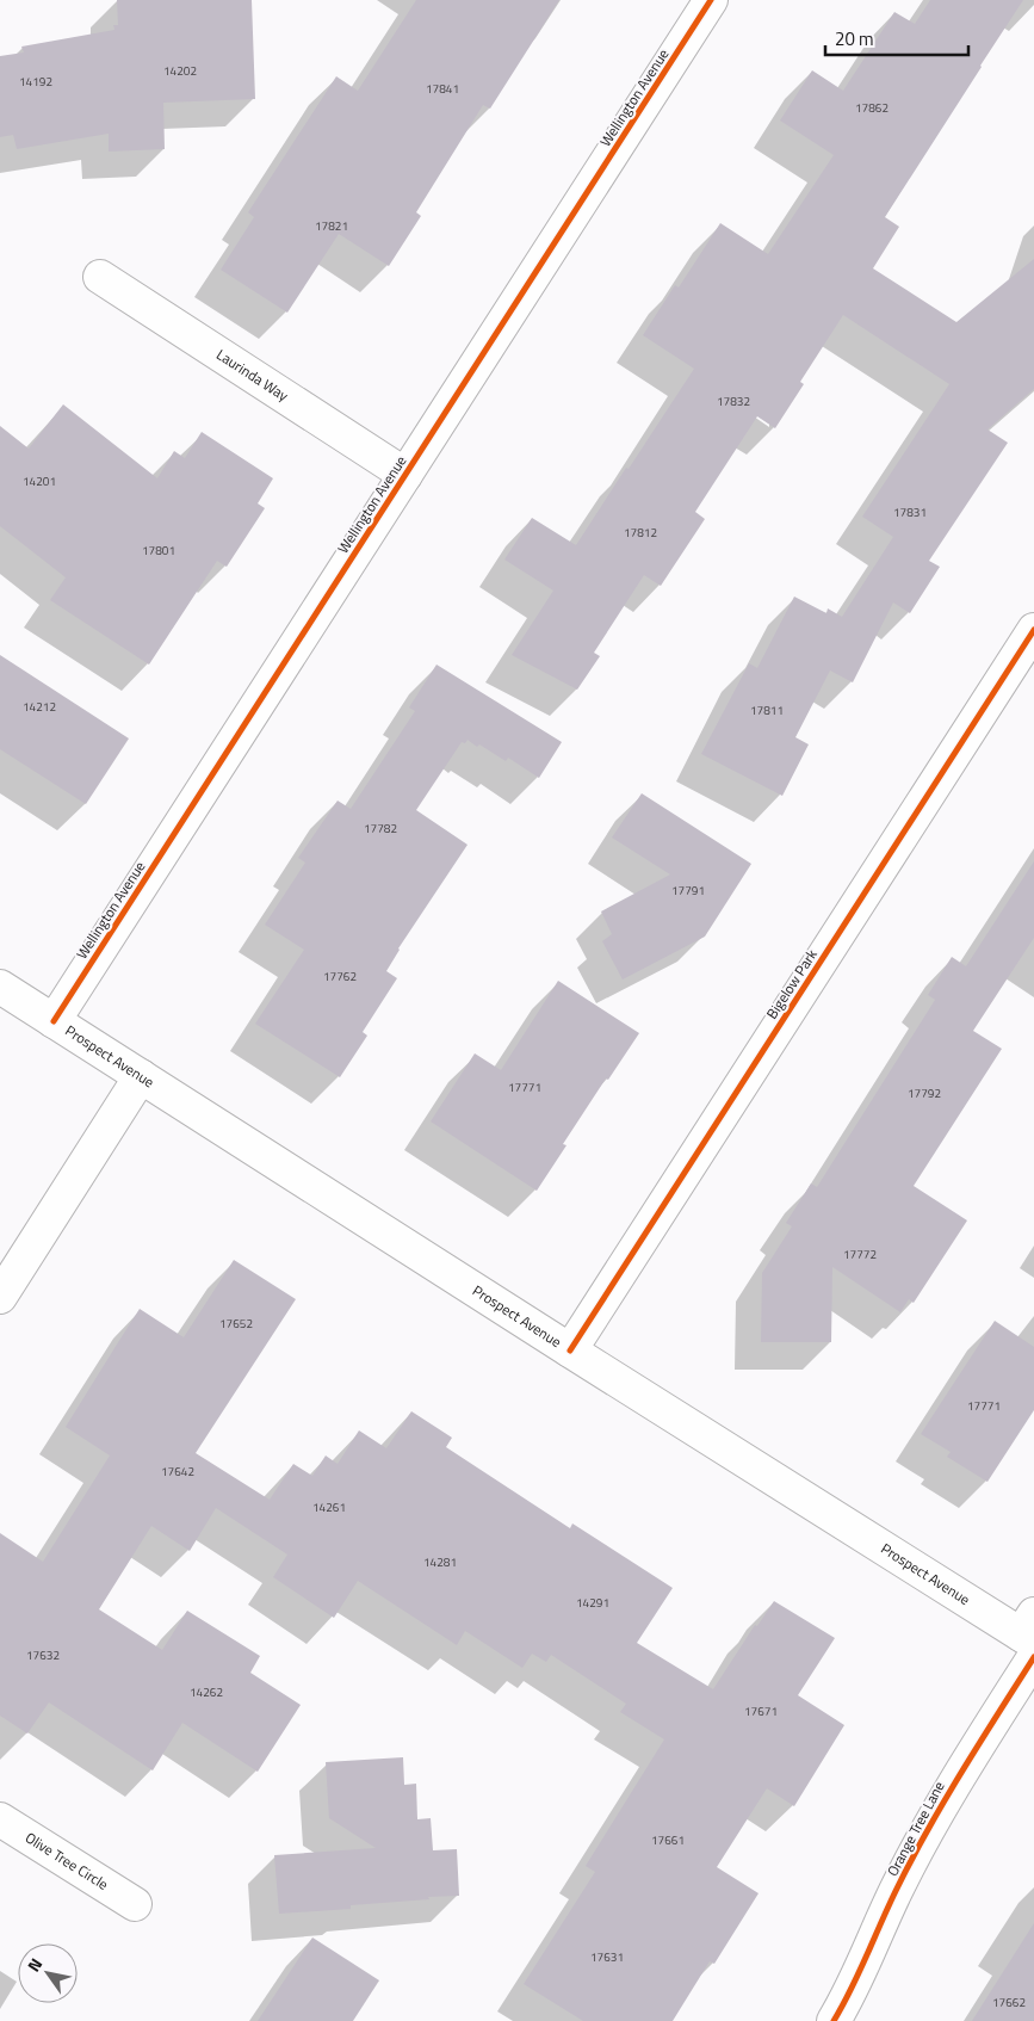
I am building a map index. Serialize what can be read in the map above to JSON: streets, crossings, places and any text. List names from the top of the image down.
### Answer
{
  "streets": {
    "street": [
      "Wellington Avenue",
      "Laurinda Way",
      "Bigelow Park",
      "Prospect Avenue",
      "Orange Tree Lane",
      "Olive Tree Circle"
    ]
  },
  "crossings": [
    ["Wellington Avenue", "Laurinda Way"],
    ["Wellington Avenue", "Prospect Avenue"],
    ["Bigelow Park", "Prospect Avenue"],
    ["Prospect Avenue", "Orange Tree Lane"]
  ],
  "house_numbers": [
    "14202",
    "14192",
    "17841",
    "17862",
    "17821",
    "17832",
    "14201",
    "17831",
    "17812",
    "17801",
    "14212",
    "17811",
    "17782",
    "17791",
    "17762",
    "17771",
    "17792",
    "17772",
    "17652",
    "17771",
    "17642",
    "14261",
    "14281",
    "14291",
    "17632",
    "14262",
    "17671",
    "17661",
    "17631",
    "17662"
  ],
  "scale_bar": "20 m",
  "north": "top left"
}
